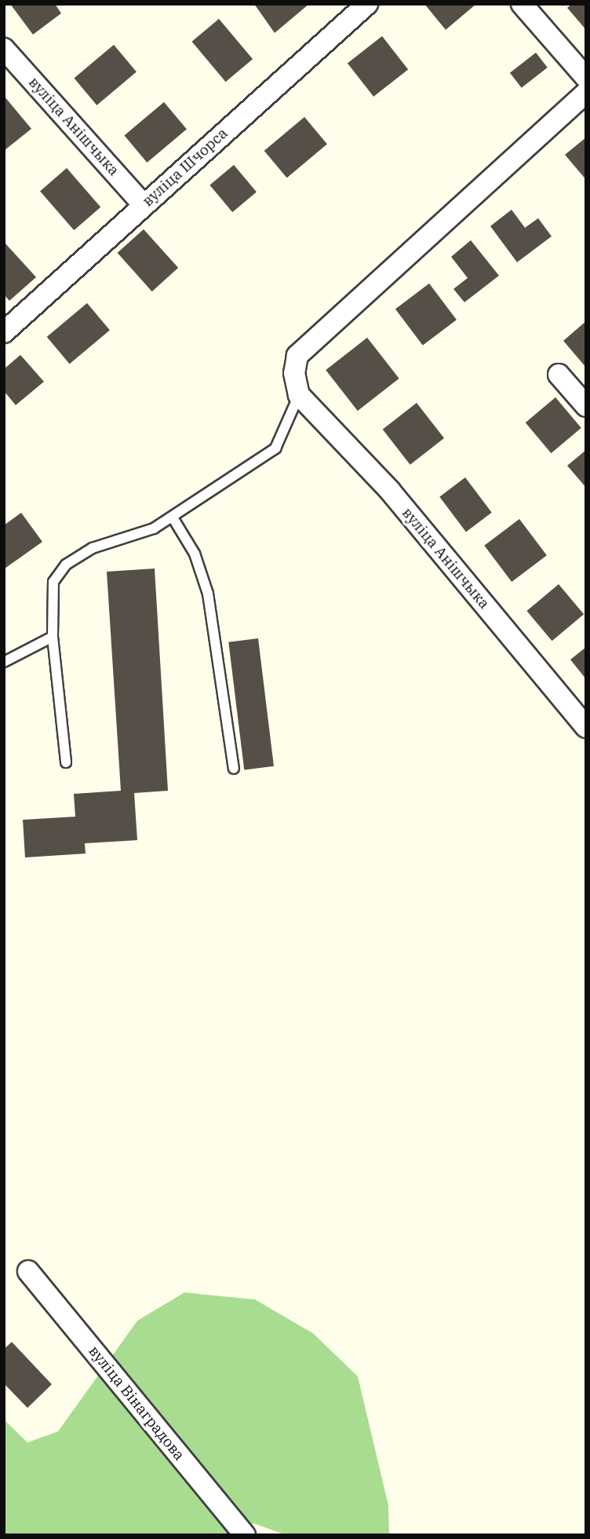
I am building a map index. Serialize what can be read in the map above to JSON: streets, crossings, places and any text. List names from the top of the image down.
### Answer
{
  "streets": {
    "street": ["вуліца Анішчыка", "вуліца Шчорса", "вуліца Вінаградова"]
  },
  "crossings": [
    ["вуліца Анішчыка", "вуліца Шчорса"]
  ]
}
